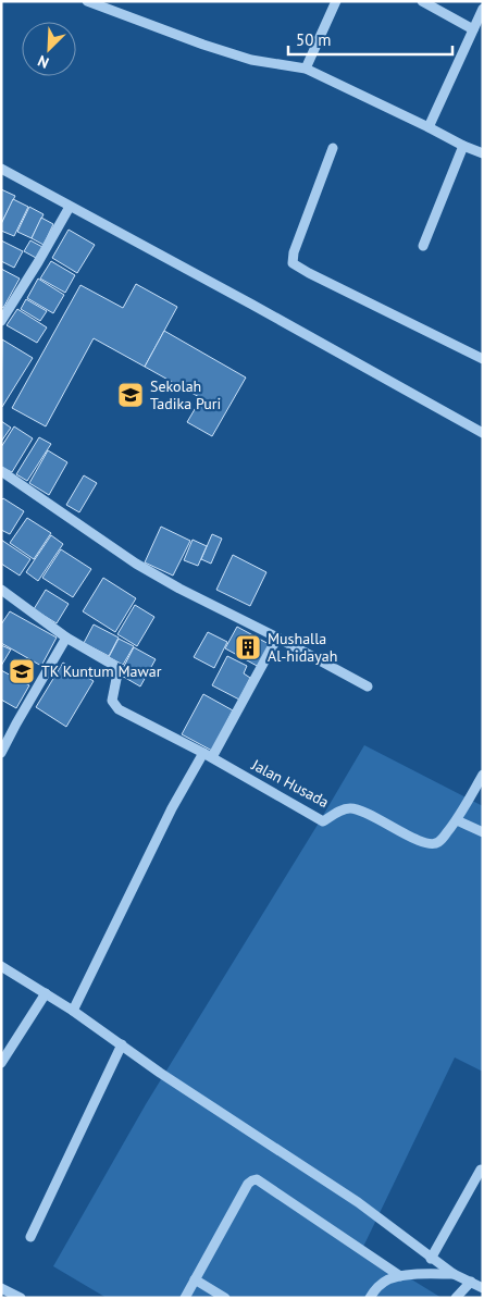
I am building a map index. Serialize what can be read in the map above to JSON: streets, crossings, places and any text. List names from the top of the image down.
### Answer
{
  "streets": {
    "street": ["Jalan Husada"]
  },
  "places": {
    "school or university": ["Sekolah Tadika Puri", "TK Kuntum Mawar"],
    "building": ["Mushalla Al-hidayah"]
  },
  "scale_bar": "50 m",
  "north": "bottom left"
}
